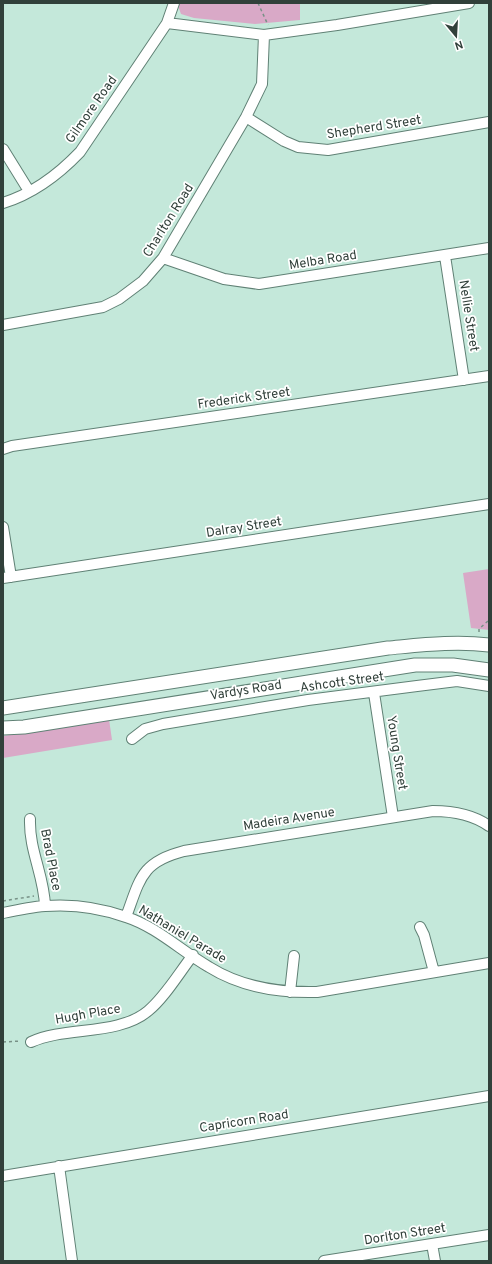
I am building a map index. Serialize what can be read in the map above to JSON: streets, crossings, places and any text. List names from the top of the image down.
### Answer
{
  "streets": {
    "main road": ["Vardys Road"],
    "street": [
      "Gilmore Road",
      "Shepherd Street",
      "Charlton Road",
      "Melba Road",
      "Nellie Street",
      "Frederick Street",
      "Dalray Street",
      "Ashcott Street",
      "Young Street",
      "Madeira Avenue",
      "Brad Place",
      "Nathaniel Parade",
      "Hugh Place",
      "Capricorn Road",
      "Dorlton Street"
    ]
  },
  "crossings": [
    ["Shepherd Street", "Charlton Road"],
    ["Charlton Road", "Melba Road"],
    ["Melba Road", "Nellie Street"],
    ["Nellie Street", "Frederick Street"],
    ["Ashcott Street", "Young Street"],
    ["Young Street", "Madeira Avenue"],
    ["Madeira Avenue", "Nathaniel Parade"],
    ["Brad Place", "Nathaniel Parade"],
    ["Nathaniel Parade", "Hugh Place"]
  ],
  "north": "bottom"
}
